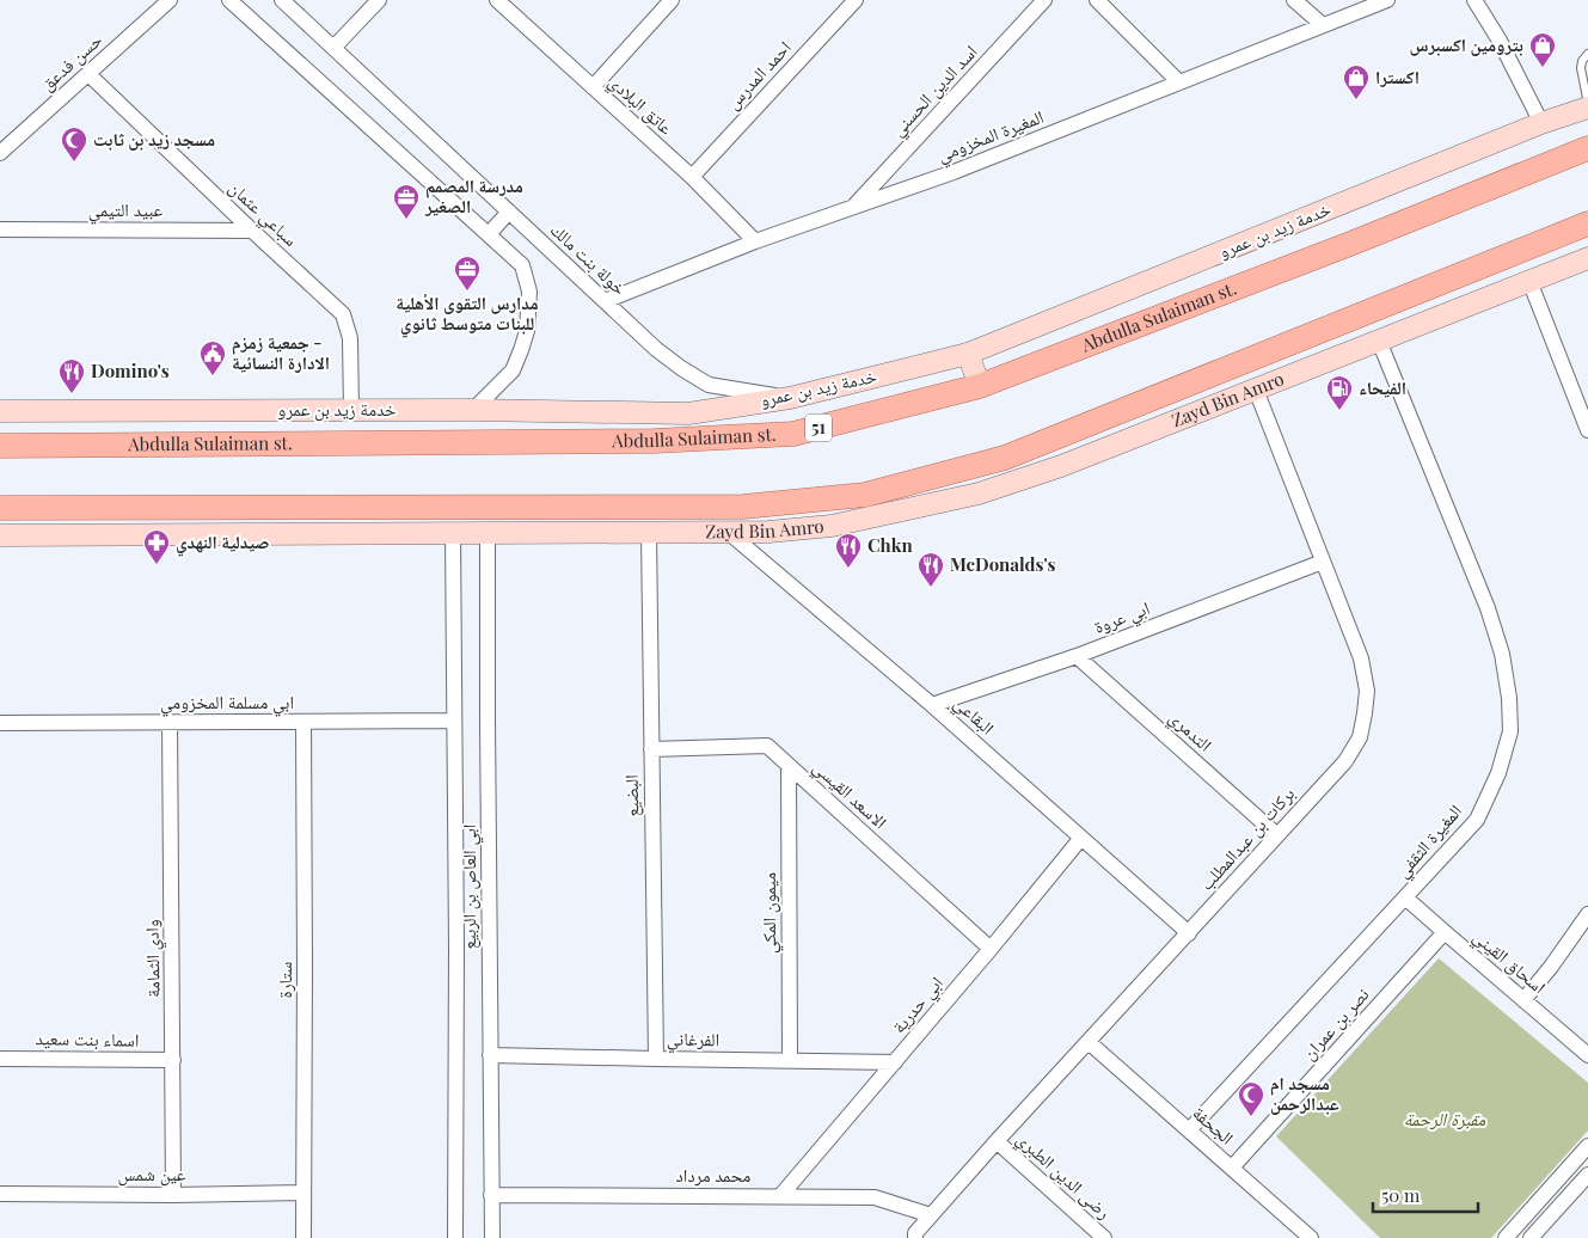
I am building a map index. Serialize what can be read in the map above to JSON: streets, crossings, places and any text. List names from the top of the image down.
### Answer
{
  "streets": {
    "main road": [
      "خدمة زيد بن عمرو",
      "Abdulla Sulaiman st.",
      "Zayd Bin Amro",
      "51"
    ],
    "street": [
      "حسن فدعق",
      "احمد المدرس",
      "اسد الدين الحسني",
      "عاتق البلادي",
      "المغيرة المخزومي",
      "عبيد التيمي",
      "سباعي عثمان",
      "خولة بنت مالك",
      "ابي عروة",
      "ابي مسلمة المخزومي",
      "البقاعي",
      "التدمري",
      "الاسعد القيسي",
      "البضيع",
      "بركات بن عبدالمطلب",
      "المغيرة الثقفي",
      "ابي العاص بن الربيع",
      "ميمون المكي",
      "وادي الثمامة",
      "اسحاق القيني",
      "ستارة",
      "ابي حدرية",
      "نصر بن عمران",
      "اسماء بنت سعيد",
      "الفرغاني",
      "الجحفة",
      "عين شمس",
      "محمد مرداد",
      "رضى الدين الطبري"
    ]
  },
  "crossings": [
    ["حسن فدعق", "سباعي عثمان"],
    ["احمد المدرس", "عاتق البلادي"],
    ["اسد الدين الحسني", "المغيرة المخزومي"],
    ["عاتق البلادي", "المغيرة المخزومي"],
    ["المغيرة المخزومي", "خولة بنت مالك"],
    ["عبيد التيمي", "سباعي عثمان"],
    ["سباعي عثمان", "خدمة زيد بن عمرو"],
    ["خدمة زيد بن عمرو", "خولة بنت مالك"],
    ["Zayd Bin Amro", "البقاعي"],
    ["Zayd Bin Amro", "البضيع"],
    ["Zayd Bin Amro", "بركات بن عبدالمطلب"],
    ["Zayd Bin Amro", "المغيرة الثقفي"],
    ["Zayd Bin Amro", "ابي العاص بن الربيع"],
    ["ابي عروة", "البقاعي"],
    ["ابي عروة", "التدمري"],
    ["ابي عروة", "بركات بن عبدالمطلب"],
    ["ابي مسلمة المخزومي", "ابي العاص بن الربيع"],
    ["ابي مسلمة المخزومي", "وادي الثمامة"],
    ["ابي مسلمة المخزومي", "ستارة"],
    ["البقاعي", "بركات بن عبدالمطلب"],
    ["البقاعي", "ابي حدرية"],
    ["التدمري", "بركات بن عبدالمطلب"],
    ["الاسعد القيسي", "البضيع"],
    ["الاسعد القيسي", "ميمون المكي"],
    ["الاسعد القيسي", "ابي حدرية"],
    ["البضيع", "الفرغاني"],
    ["بركات بن عبدالمطلب", "الجحفة"],
    ["بركات بن عبدالمطلب", "محمد مرداد"],
    ["بركات بن عبدالمطلب", "رضى الدين الطبري"],
    ["المغيرة الثقفي", "اسحاق القيني"],
    ["المغيرة الثقفي", "الجحفة"],
    ["ابي العاص بن الربيع", "الفرغاني"],
    ["ابي العاص بن الربيع", "محمد مرداد"],
    ["ميمون المكي", "الفرغاني"],
    ["وادي الثمامة", "اسماء بنت سعيد"],
    ["وادي الثمامة", "عين شمس"],
    ["اسحاق القيني", "نصر بن عمران"],
    ["ستارة", "عين شمس"],
    ["ابي حدرية", "الفرغاني"],
    ["ابي حدرية", "محمد مرداد"],
    ["نصر بن عمران", "الجحفة"]
  ],
  "parks": ["مقبرة الرحمة"],
  "places": {
    "shop": ["بترومين اكسبرس", "اكسترا"],
    "mosque": ["مسجد زيد بن ثابت", "مسجد ام عبدالرحمن"],
    "office": ["مدرسة المصمم الصغير", "مدارس التقوى الأهلية للبنات متوسط ثانوي"],
    "public building": ["جمعية زمزم - الادارة النسائية"],
    "restaurant": ["Domino's", "Chkn", "McDonalds's"],
    "fuel station": ["الفيحاء"],
    "pharmacy": ["صيدلية النهدي"]
  },
  "scale_bar": "50 m"
}
